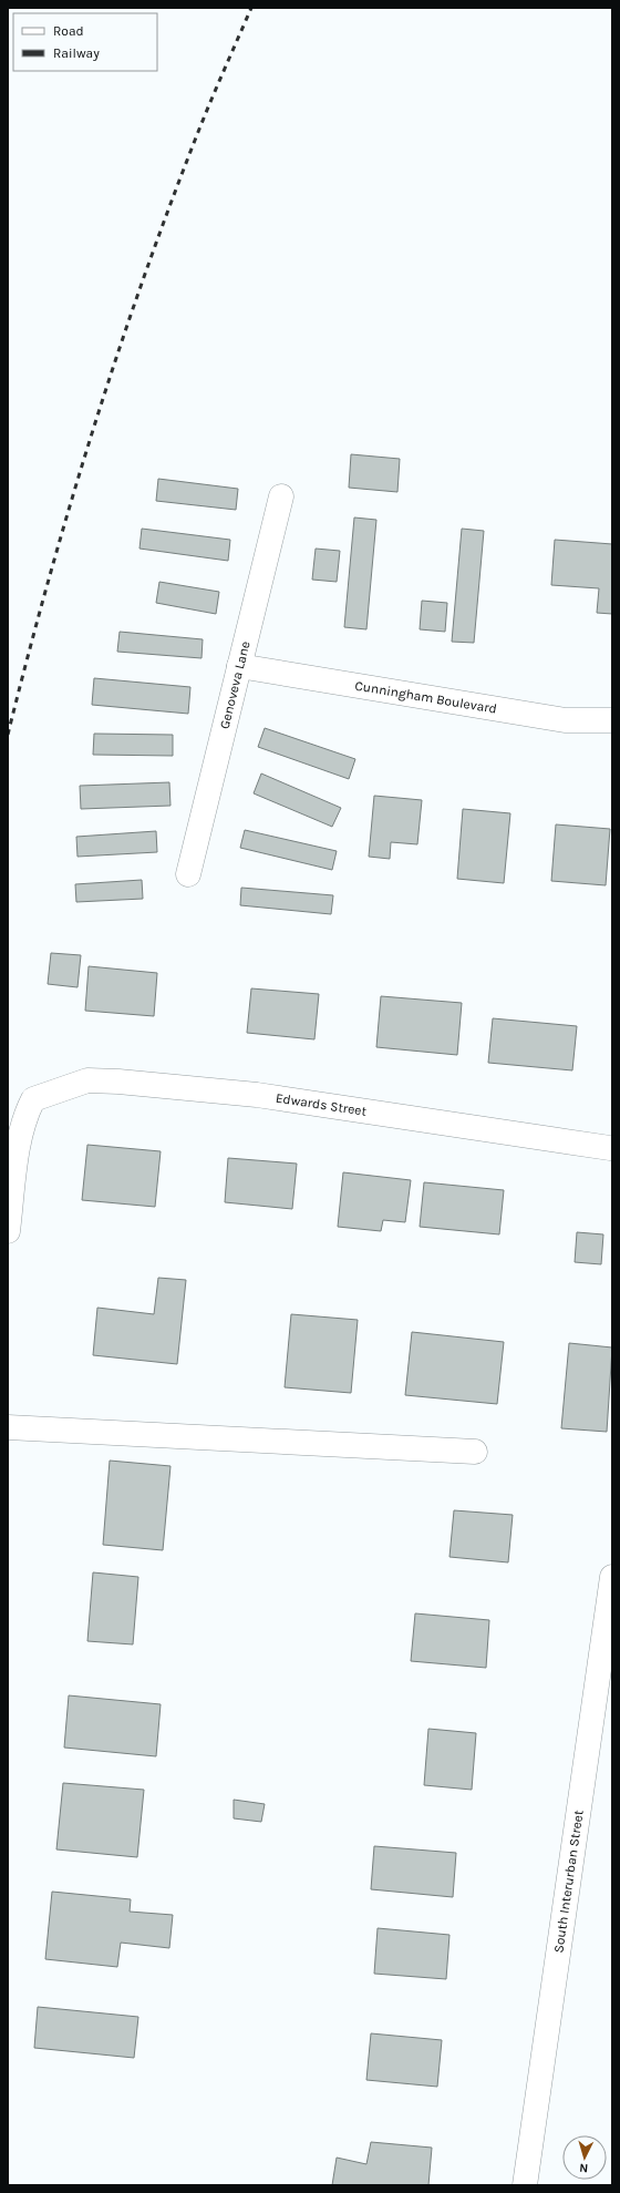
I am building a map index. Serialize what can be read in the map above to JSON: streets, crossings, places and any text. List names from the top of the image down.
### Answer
{
  "streets": {
    "street": [
      "Genoveva Lane",
      "Cunningham Boulevard",
      "Edwards Street",
      "South Interurban Street"
    ]
  },
  "crossings": [
    ["Genoveva Lane", "Cunningham Boulevard"]
  ],
  "legend": ["Road", "Railway"],
  "north": "bottom"
}
